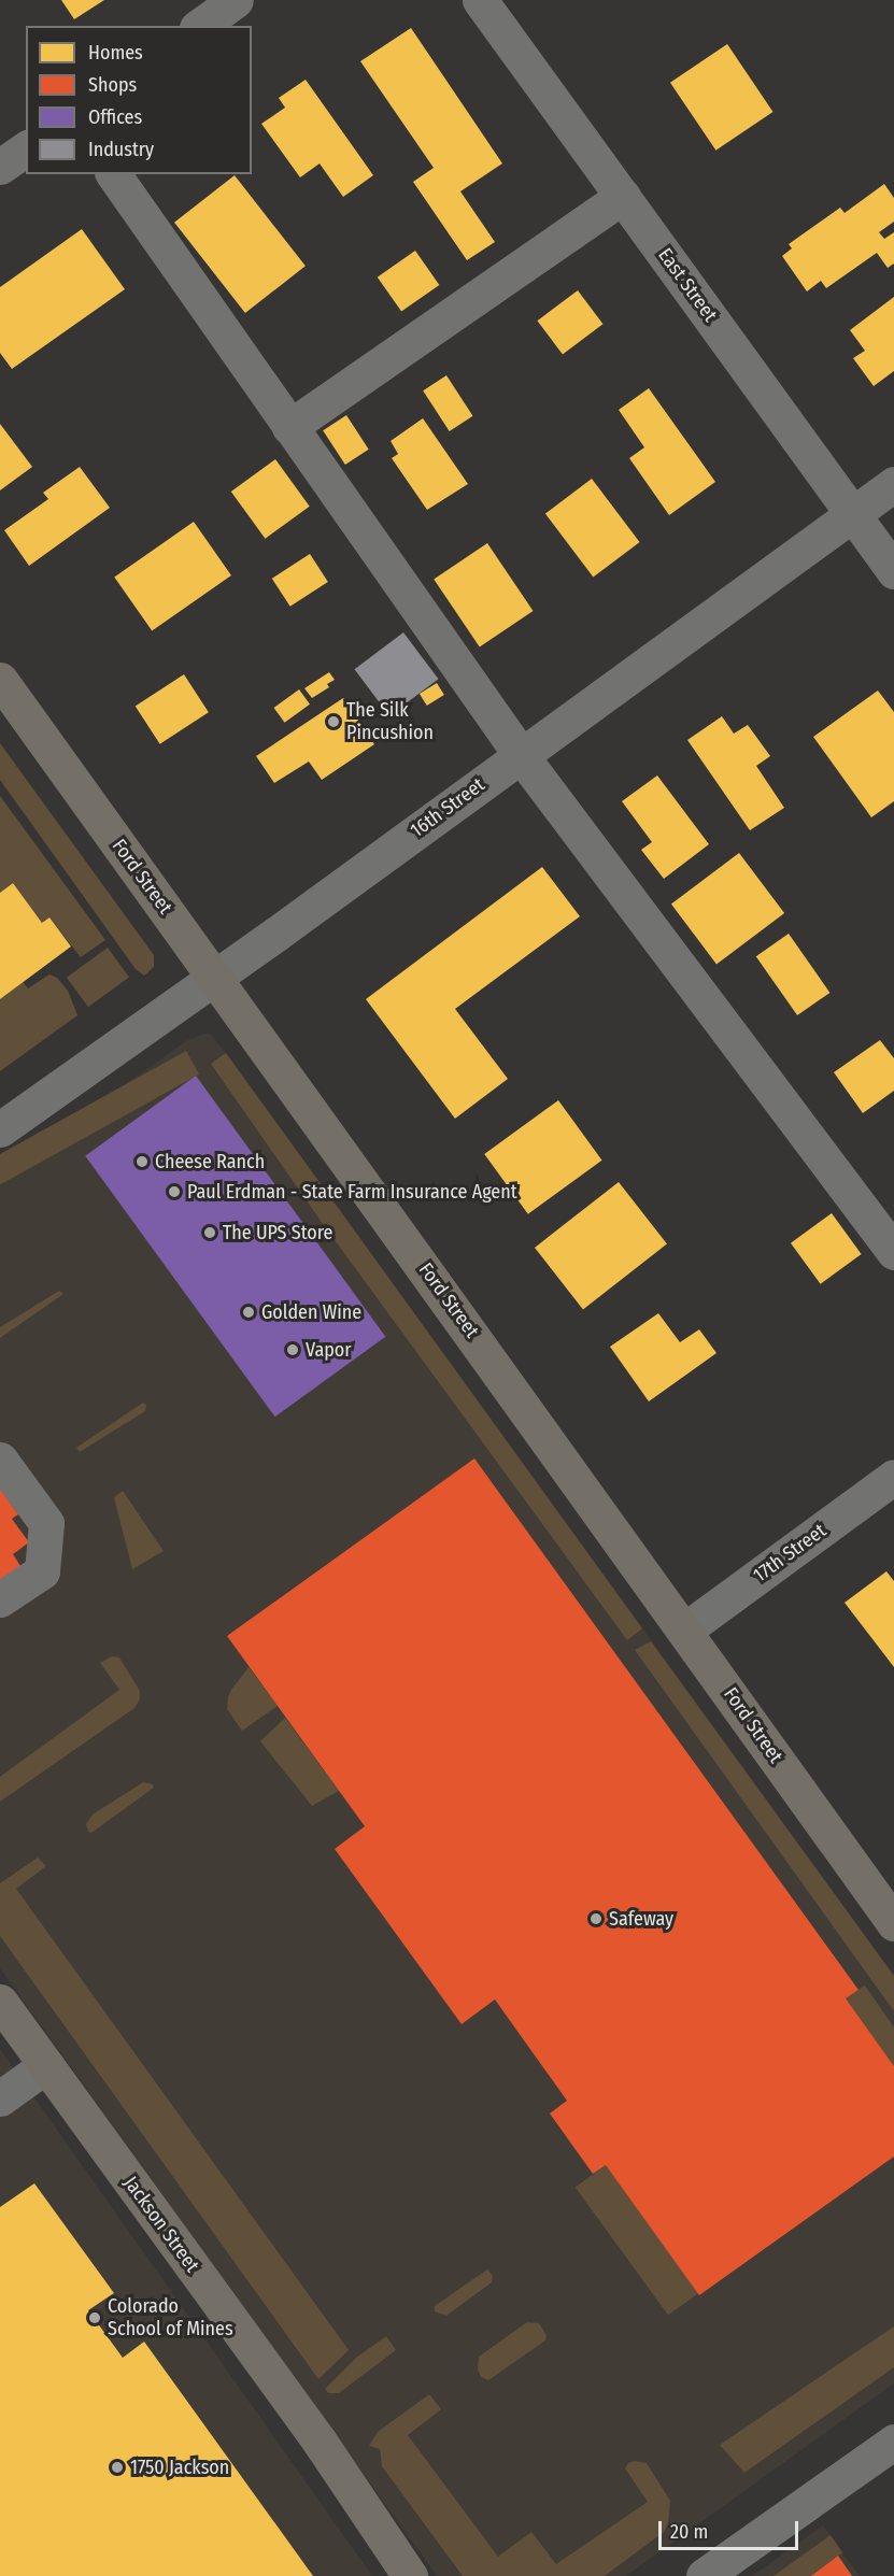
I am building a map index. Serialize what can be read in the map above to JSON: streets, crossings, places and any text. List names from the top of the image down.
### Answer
{
  "streets": {
    "main road": ["Ford Street", "Jackson Street"],
    "street": ["East Street", "16th Street", "17th Street"]
  },
  "crossings": [
    ["East Street", "16th Street"],
    ["16th Street", "Ford Street"],
    ["Ford Street", "17th Street"]
  ],
  "places": [
    "The Silk Pincushion",
    "Cheese Ranch",
    "Paul Erdman - State Farm Insurance Agent",
    "The UPS Store",
    "Golden Wine",
    "Vapor",
    "Safeway",
    "Colorado School of Mines",
    "1750 Jackson"
  ],
  "legend": [
    "Homes",
    "Shops",
    "Offices",
    "Industry"
  ],
  "scale_bar": "20 m"
}
